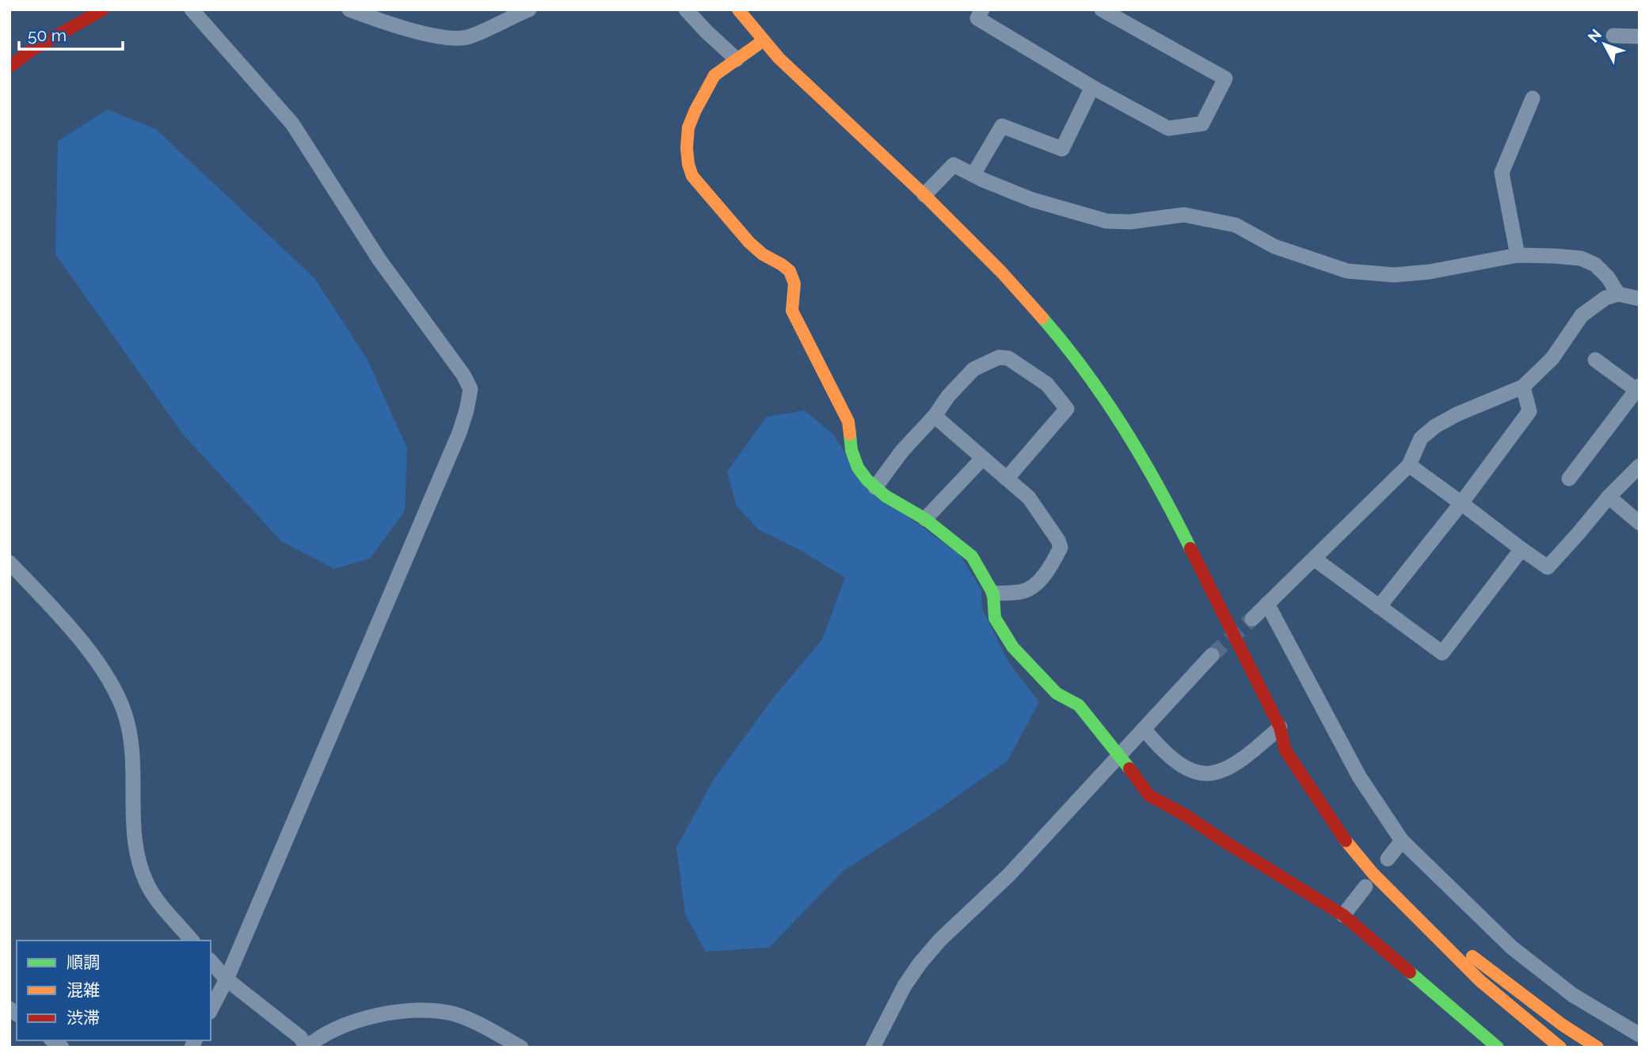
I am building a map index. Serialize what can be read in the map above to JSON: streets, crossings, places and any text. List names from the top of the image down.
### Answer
{
  "legend": ["順調", "混雑", "渋滞"],
  "scale_bar": "50 m",
  "north": "top left"
}
